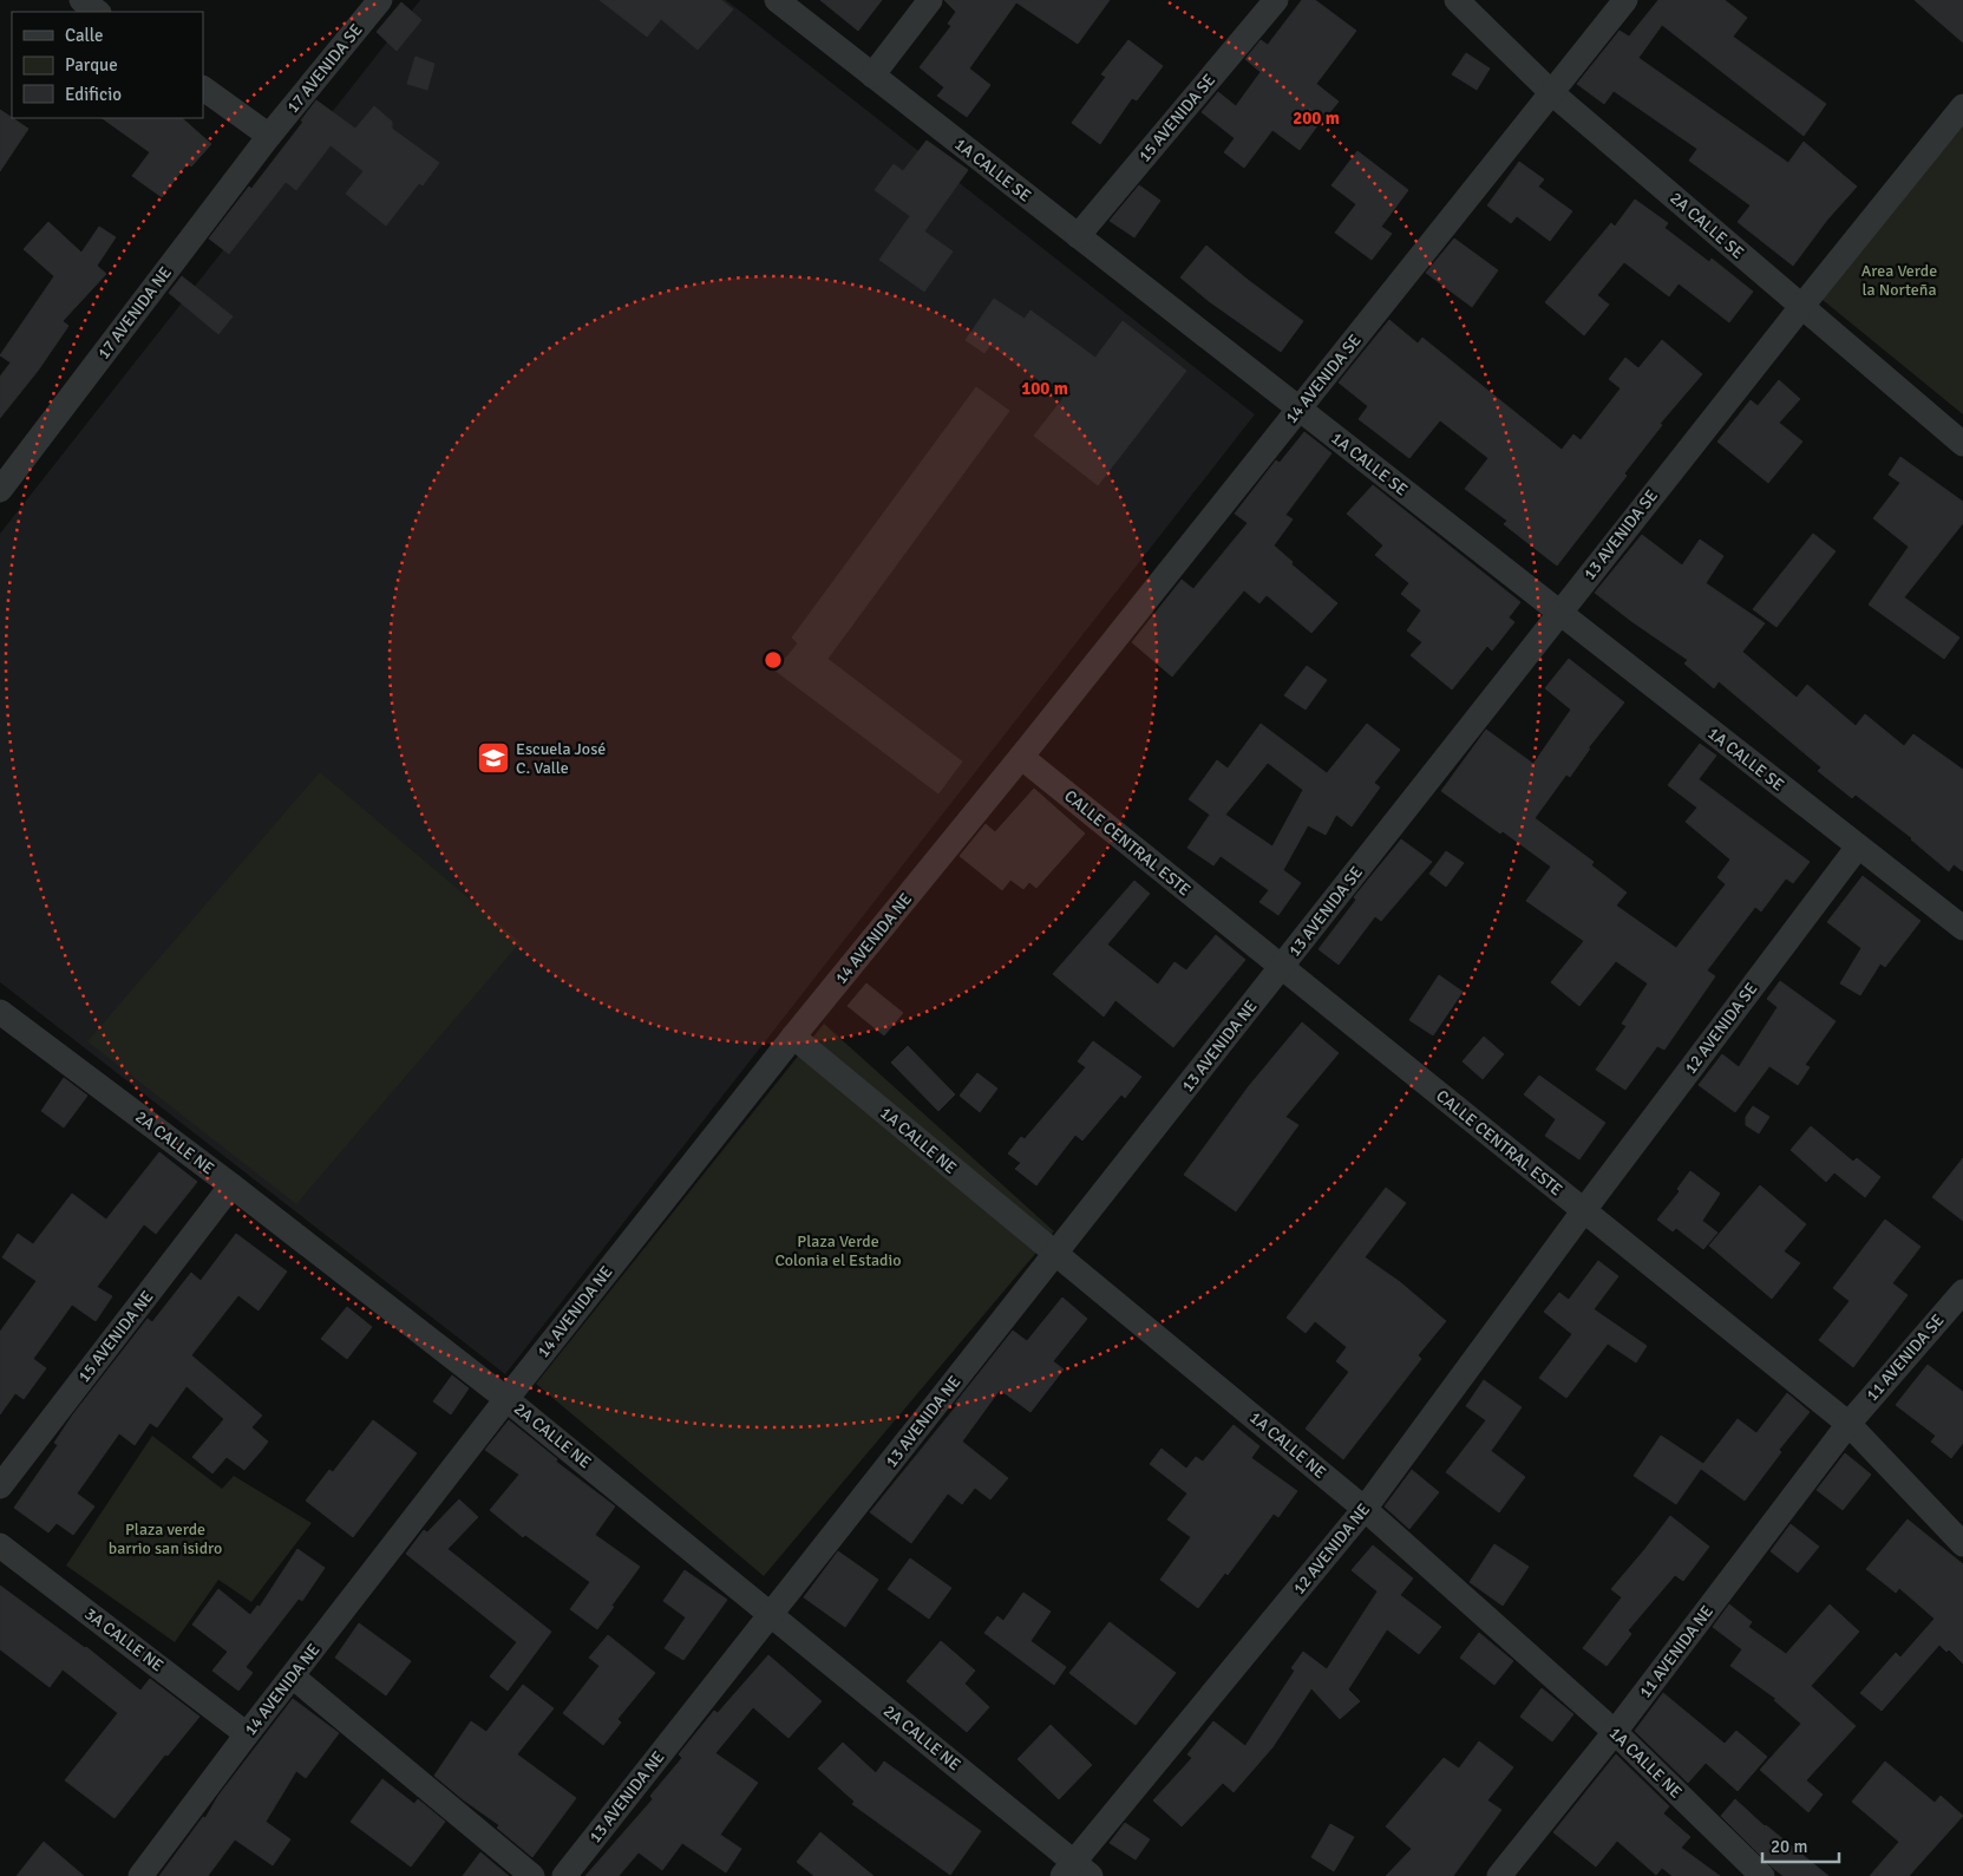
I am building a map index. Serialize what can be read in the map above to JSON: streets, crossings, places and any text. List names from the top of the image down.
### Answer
{
  "streets": {
    "street": [
      "17 AVENIDA SE",
      "15 AVENIDA SE",
      "1A CALLE SE",
      "2A CALLE SE",
      "17 AVENIDA NE",
      "14 AVENIDA SE",
      "13 AVENIDA SE",
      "CALLE CENTRAL ESTE",
      "14 AVENIDA NE",
      "12 AVENIDA SE",
      "13 AVENIDA NE",
      "1A CALLE NE",
      "2A CALLE NE",
      "15 AVENIDA NE",
      "11 AVENIDA SE",
      "12 AVENIDA NE",
      "3A CALLE NE",
      "11 AVENIDA NE"
    ]
  },
  "crossings": [
    ["17 AVENIDA SE", "17 AVENIDA NE"],
    ["15 AVENIDA SE", "1A CALLE SE"],
    ["1A CALLE SE", "14 AVENIDA SE"],
    ["1A CALLE SE", "13 AVENIDA SE"],
    ["1A CALLE SE", "12 AVENIDA SE"],
    ["2A CALLE SE", "14 AVENIDA SE"],
    ["2A CALLE SE", "13 AVENIDA SE"],
    ["14 AVENIDA SE", "CALLE CENTRAL ESTE"],
    ["14 AVENIDA SE", "14 AVENIDA NE"],
    ["13 AVENIDA SE", "CALLE CENTRAL ESTE"],
    ["13 AVENIDA SE", "13 AVENIDA NE"],
    ["CALLE CENTRAL ESTE", "14 AVENIDA NE"],
    ["CALLE CENTRAL ESTE", "12 AVENIDA SE"],
    ["CALLE CENTRAL ESTE", "13 AVENIDA NE"],
    ["CALLE CENTRAL ESTE", "11 AVENIDA SE"],
    ["CALLE CENTRAL ESTE", "12 AVENIDA NE"],
    ["CALLE CENTRAL ESTE", "11 AVENIDA NE"],
    ["14 AVENIDA NE", "1A CALLE NE"],
    ["14 AVENIDA NE", "2A CALLE NE"],
    ["14 AVENIDA NE", "3A CALLE NE"],
    ["12 AVENIDA SE", "12 AVENIDA NE"],
    ["13 AVENIDA NE", "1A CALLE NE"],
    ["13 AVENIDA NE", "2A CALLE NE"],
    ["1A CALLE NE", "12 AVENIDA NE"],
    ["1A CALLE NE", "11 AVENIDA NE"],
    ["2A CALLE NE", "15 AVENIDA NE"],
    ["2A CALLE NE", "12 AVENIDA NE"],
    ["11 AVENIDA SE", "11 AVENIDA NE"]
  ],
  "parks": ["Area Verde la Norteña", "Plaza Verde Colonia el Estadio", "Plaza verde barrio san isidro"],
  "places": {
    "school or university": ["Escuela José C. Valle"]
  },
  "legend": ["Calle", "Parque", "Edificio"],
  "scale_bar": "20 m",
  "rings": ["200 m", "100 m"]
}
